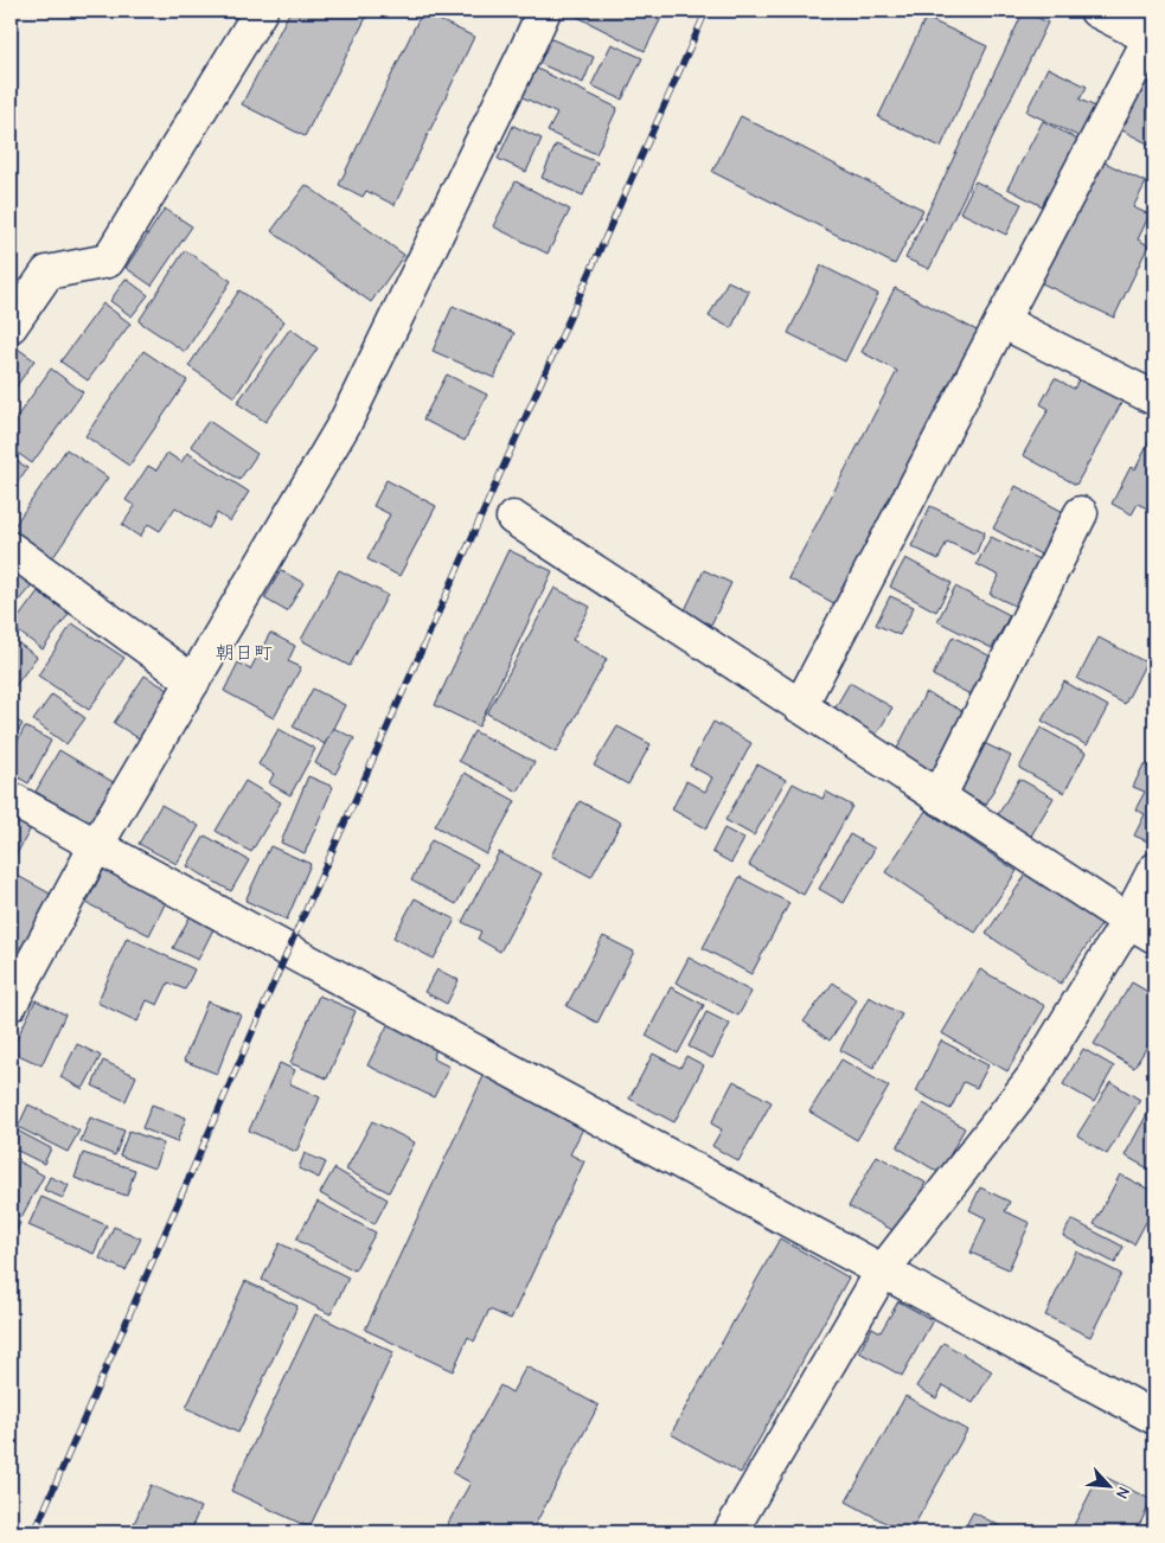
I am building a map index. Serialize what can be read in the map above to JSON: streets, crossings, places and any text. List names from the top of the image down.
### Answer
{
  "districts": ["朝日町"],
  "north": "bottom right"
}
